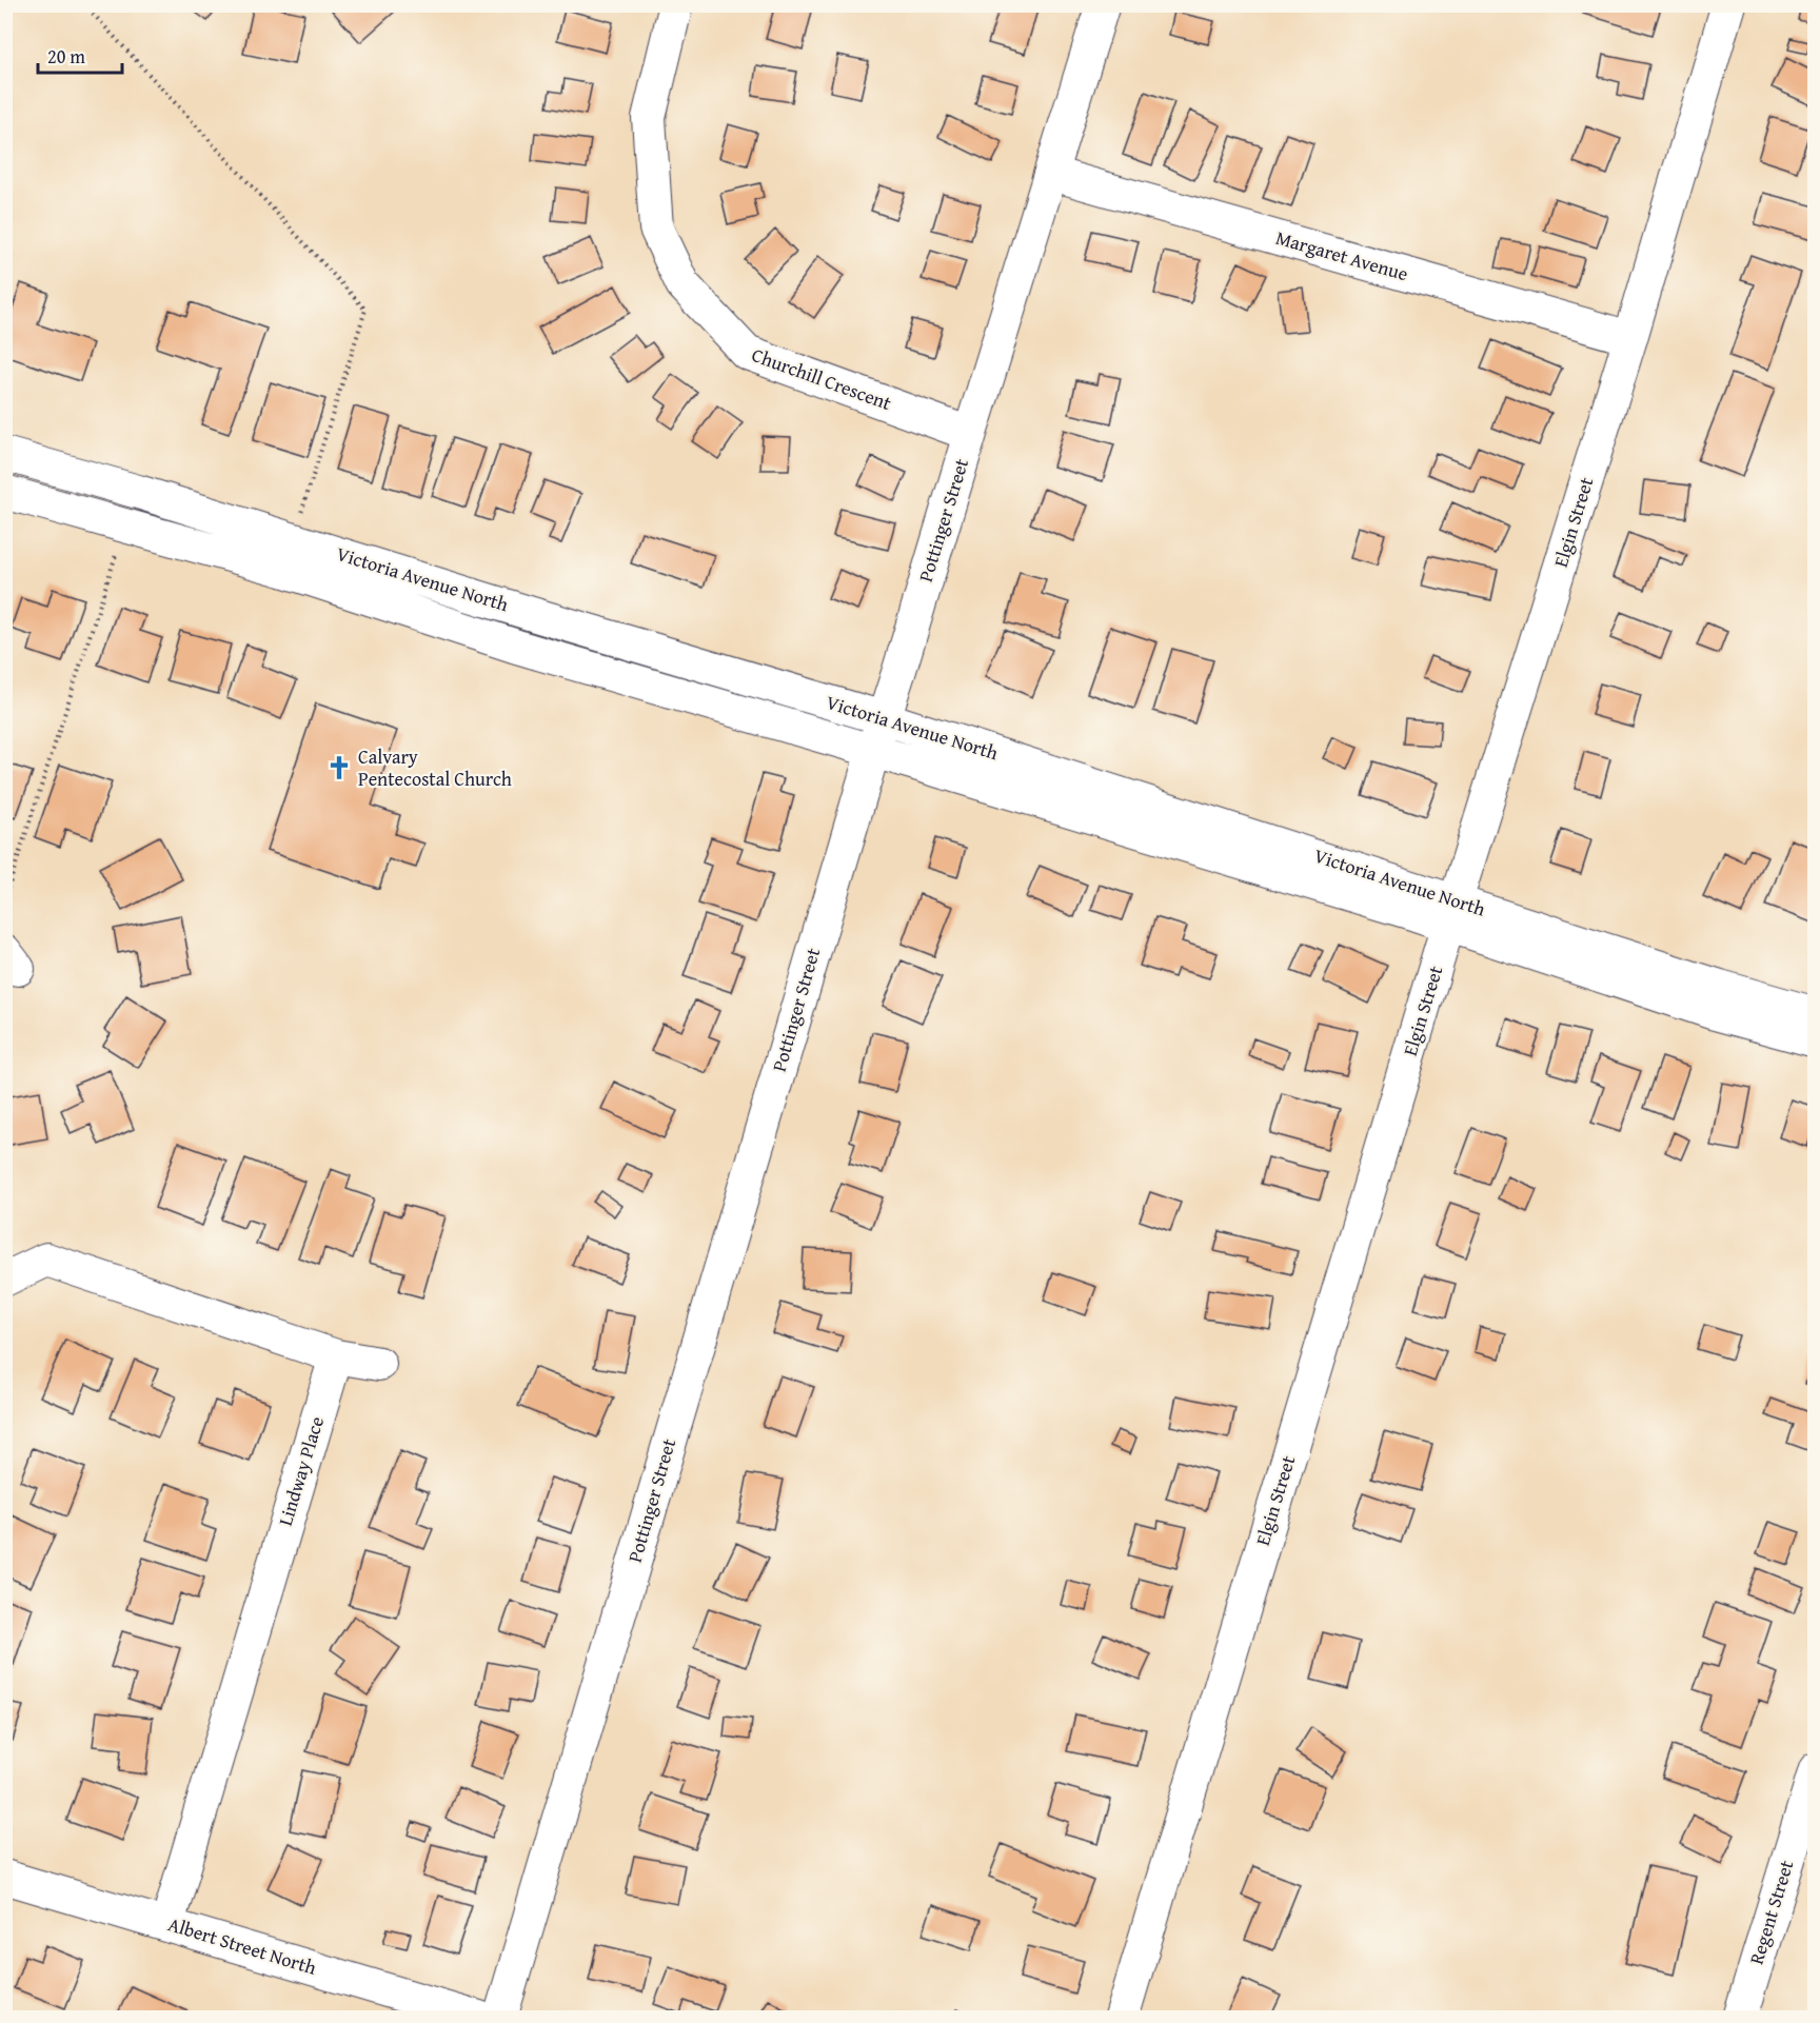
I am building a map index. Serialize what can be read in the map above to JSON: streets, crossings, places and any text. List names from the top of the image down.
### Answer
{
  "streets": {
    "street": [
      "Margaret Avenue",
      "Churchill Crescent",
      "Pottinger Street",
      "Elgin Street",
      "Victoria Avenue North",
      "Lindway Place",
      "Regent Street",
      "Albert Street North"
    ]
  },
  "crossings": [
    ["Margaret Avenue", "Pottinger Street"],
    ["Margaret Avenue", "Elgin Street"],
    ["Churchill Crescent", "Pottinger Street"],
    ["Pottinger Street", "Victoria Avenue North"],
    ["Elgin Street", "Victoria Avenue North"],
    ["Lindway Place", "Albert Street North"]
  ],
  "places": {
    "church": ["Calvary Pentecostal Church"]
  },
  "scale_bar": "20 m"
}
